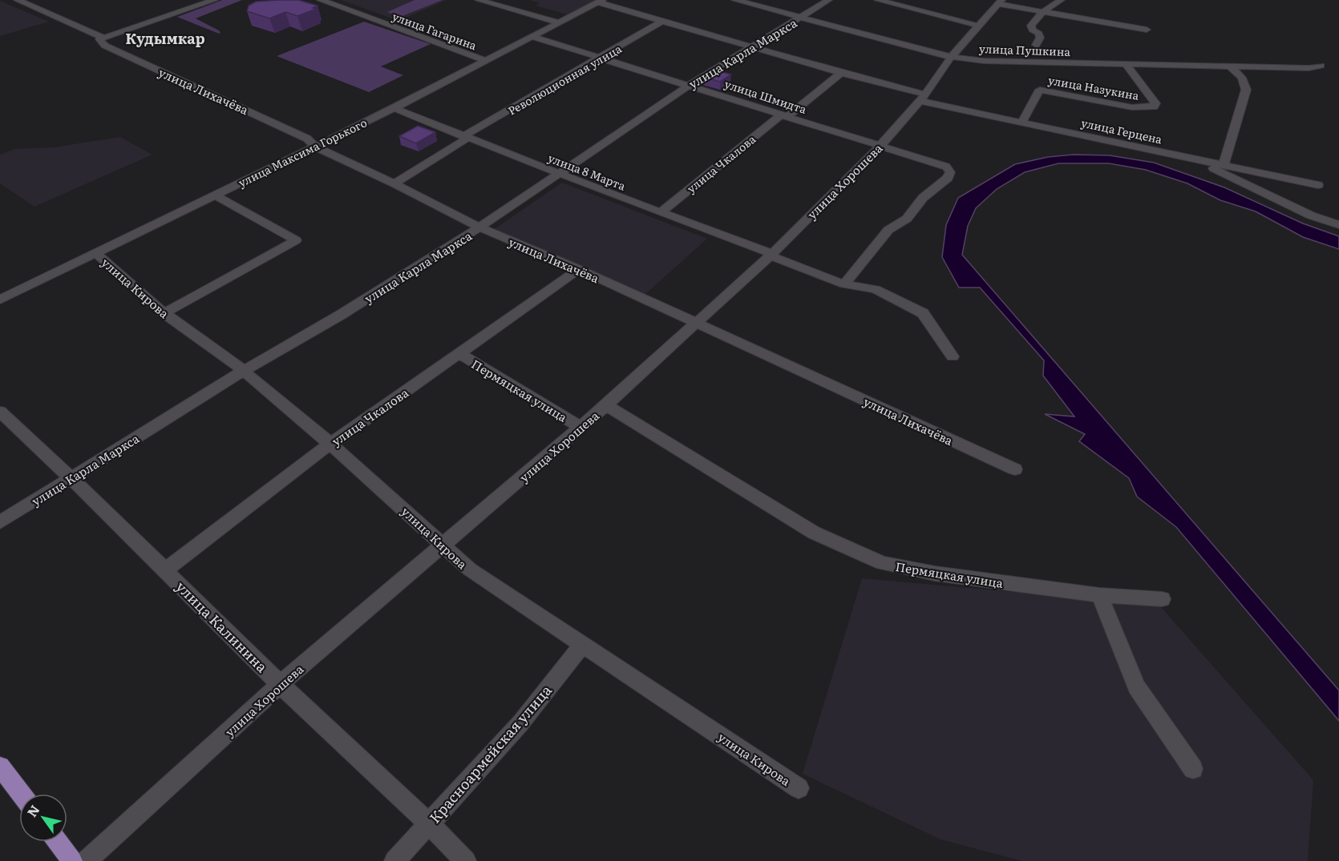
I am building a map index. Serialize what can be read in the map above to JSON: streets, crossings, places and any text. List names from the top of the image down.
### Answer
{
  "streets": {
    "street": [
      "улица Гагарина",
      "улица Пушкина",
      "улица Карла Маркса",
      "Революционная улица",
      "улица Назукина",
      "улица Лихачёва",
      "улица Шмидта",
      "улица Герцена",
      "улица Максима Горького",
      "улица Чкалова",
      "улица 8 Марта",
      "улица Хорошева",
      "улица Кирова",
      "Пермяцкая улица",
      "улица Калинина",
      "Красноармейская улица"
    ]
  },
  "crossings": [
    ["улица Гагарина", "улица Максима Горького"],
    ["улица Пушкина", "улица Карла Маркса"],
    ["улица Пушкина", "улица Назукина"],
    ["улица Пушкина", "улица Хорошева"],
    ["улица Карла Маркса", "улица Лихачёва"],
    ["улица Карла Маркса", "улица Шмидта"],
    ["улица Карла Маркса", "улица Герцена"],
    ["улица Карла Маркса", "улица 8 Марта"],
    ["улица Карла Маркса", "улица Кирова"],
    ["улица Карла Маркса", "улица Калинина"],
    ["Революционная улица", "улица Лихачёва"],
    ["Революционная улица", "улица Шмидта"],
    ["Революционная улица", "улица Герцена"],
    ["Революционная улица", "улица 8 Марта"],
    ["улица Назукина", "улица Герцена"],
    ["улица Лихачёва", "улица Максима Горького"],
    ["улица Лихачёва", "улица Чкалова"],
    ["улица Лихачёва", "улица Хорошева"],
    ["улица Шмидта", "улица Максима Горького"],
    ["улица Шмидта", "улица Чкалова"],
    ["улица Шмидта", "улица Хорошева"],
    ["улица Герцена", "улица Максима Горького"],
    ["улица Герцена", "улица Чкалова"],
    ["улица Герцена", "улица Хорошева"],
    ["улица Максима Горького", "улица 8 Марта"],
    ["улица Максима Горького", "улица Кирова"],
    ["улица Чкалова", "улица 8 Марта"],
    ["улица Чкалова", "улица Кирова"],
    ["улица Чкалова", "Пермяцкая улица"],
    ["улица Чкалова", "улица Калинина"],
    ["улица 8 Марта", "улица Хорошева"],
    ["улица Хорошева", "улица Кирова"],
    ["улица Хорошева", "Пермяцкая улица"],
    ["улица Хорошева", "улица Калинина"],
    ["улица Кирова", "Красноармейская улица"],
    ["улица Калинина", "Красноармейская улица"]
  ],
  "districts": ["Кудымкар"],
  "north": "top left"
}
